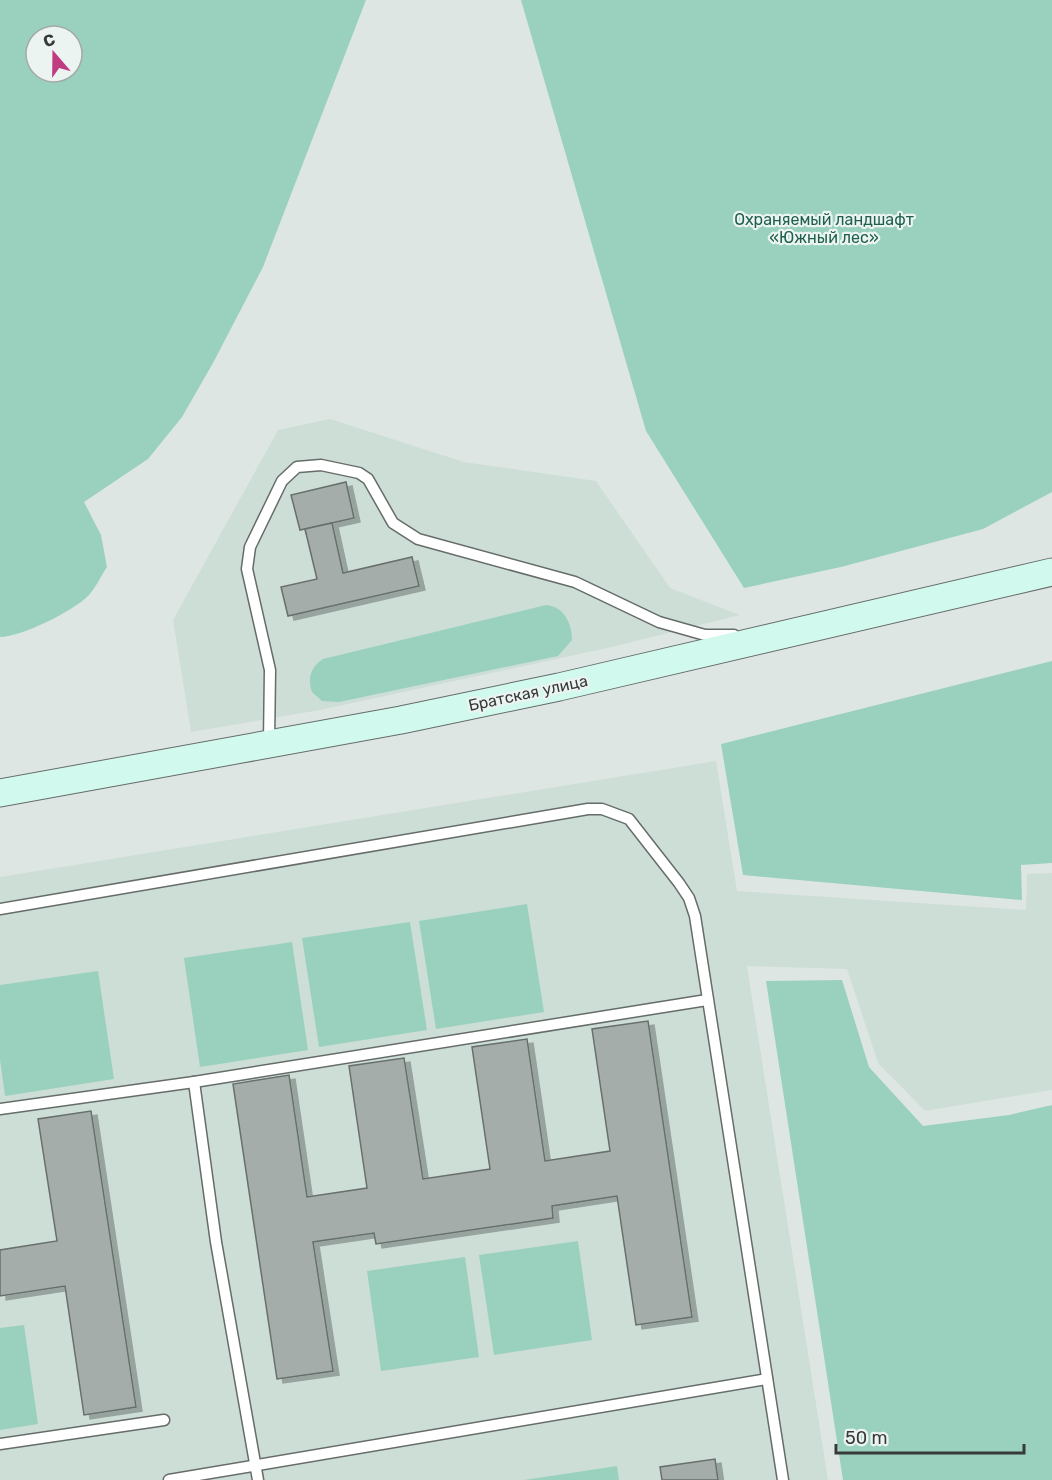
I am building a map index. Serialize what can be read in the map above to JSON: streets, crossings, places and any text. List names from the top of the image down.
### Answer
{
  "streets": {
    "main road": ["Братская улица"]
  },
  "parks": ["Охраняемый ландшафт «Южный лес»"],
  "scale_bar": "50 m",
  "north": "top"
}
